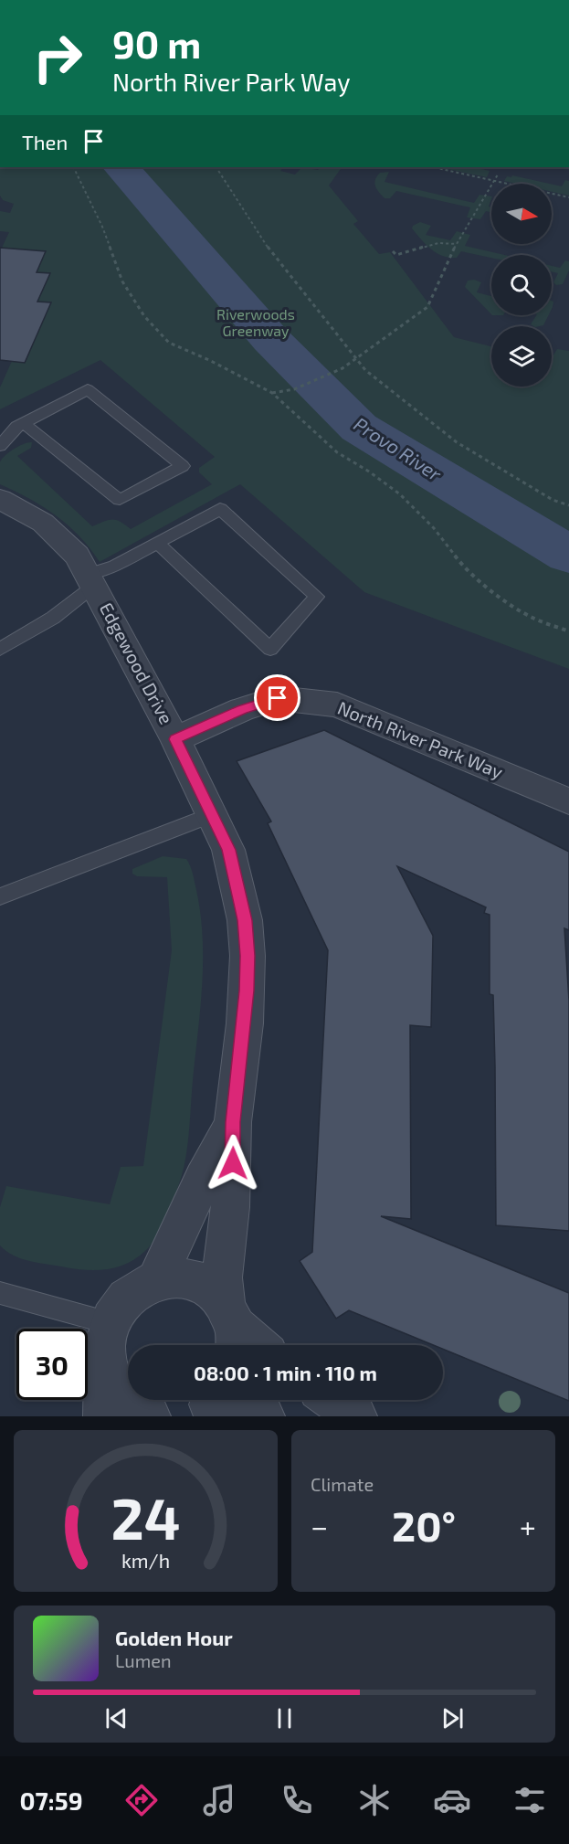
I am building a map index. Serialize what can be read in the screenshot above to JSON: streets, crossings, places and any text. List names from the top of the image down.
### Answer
{
  "streets": {
    "street": ["Edgewood Drive", "North River Park Way"]
  },
  "crossings": [
    ["Edgewood Drive", "North River Park Way"]
  ],
  "water": ["Provo River"],
  "parks": ["Riverwoods Greenway"],
  "north": "right",
  "page": {
    "turn": ["90 m", "North River Park Way"],
    "then": "Then",
    "limit": "30",
    "trip": "08:00 · 1 min · 110 m",
    "tile": "Climate",
    "heat": ["−", "20°", "+"],
    "song": ["Golden Hour", "Lumen"],
    "tabs": "07:59",
    "gauge": ["24", "km/h"]
  }
}
